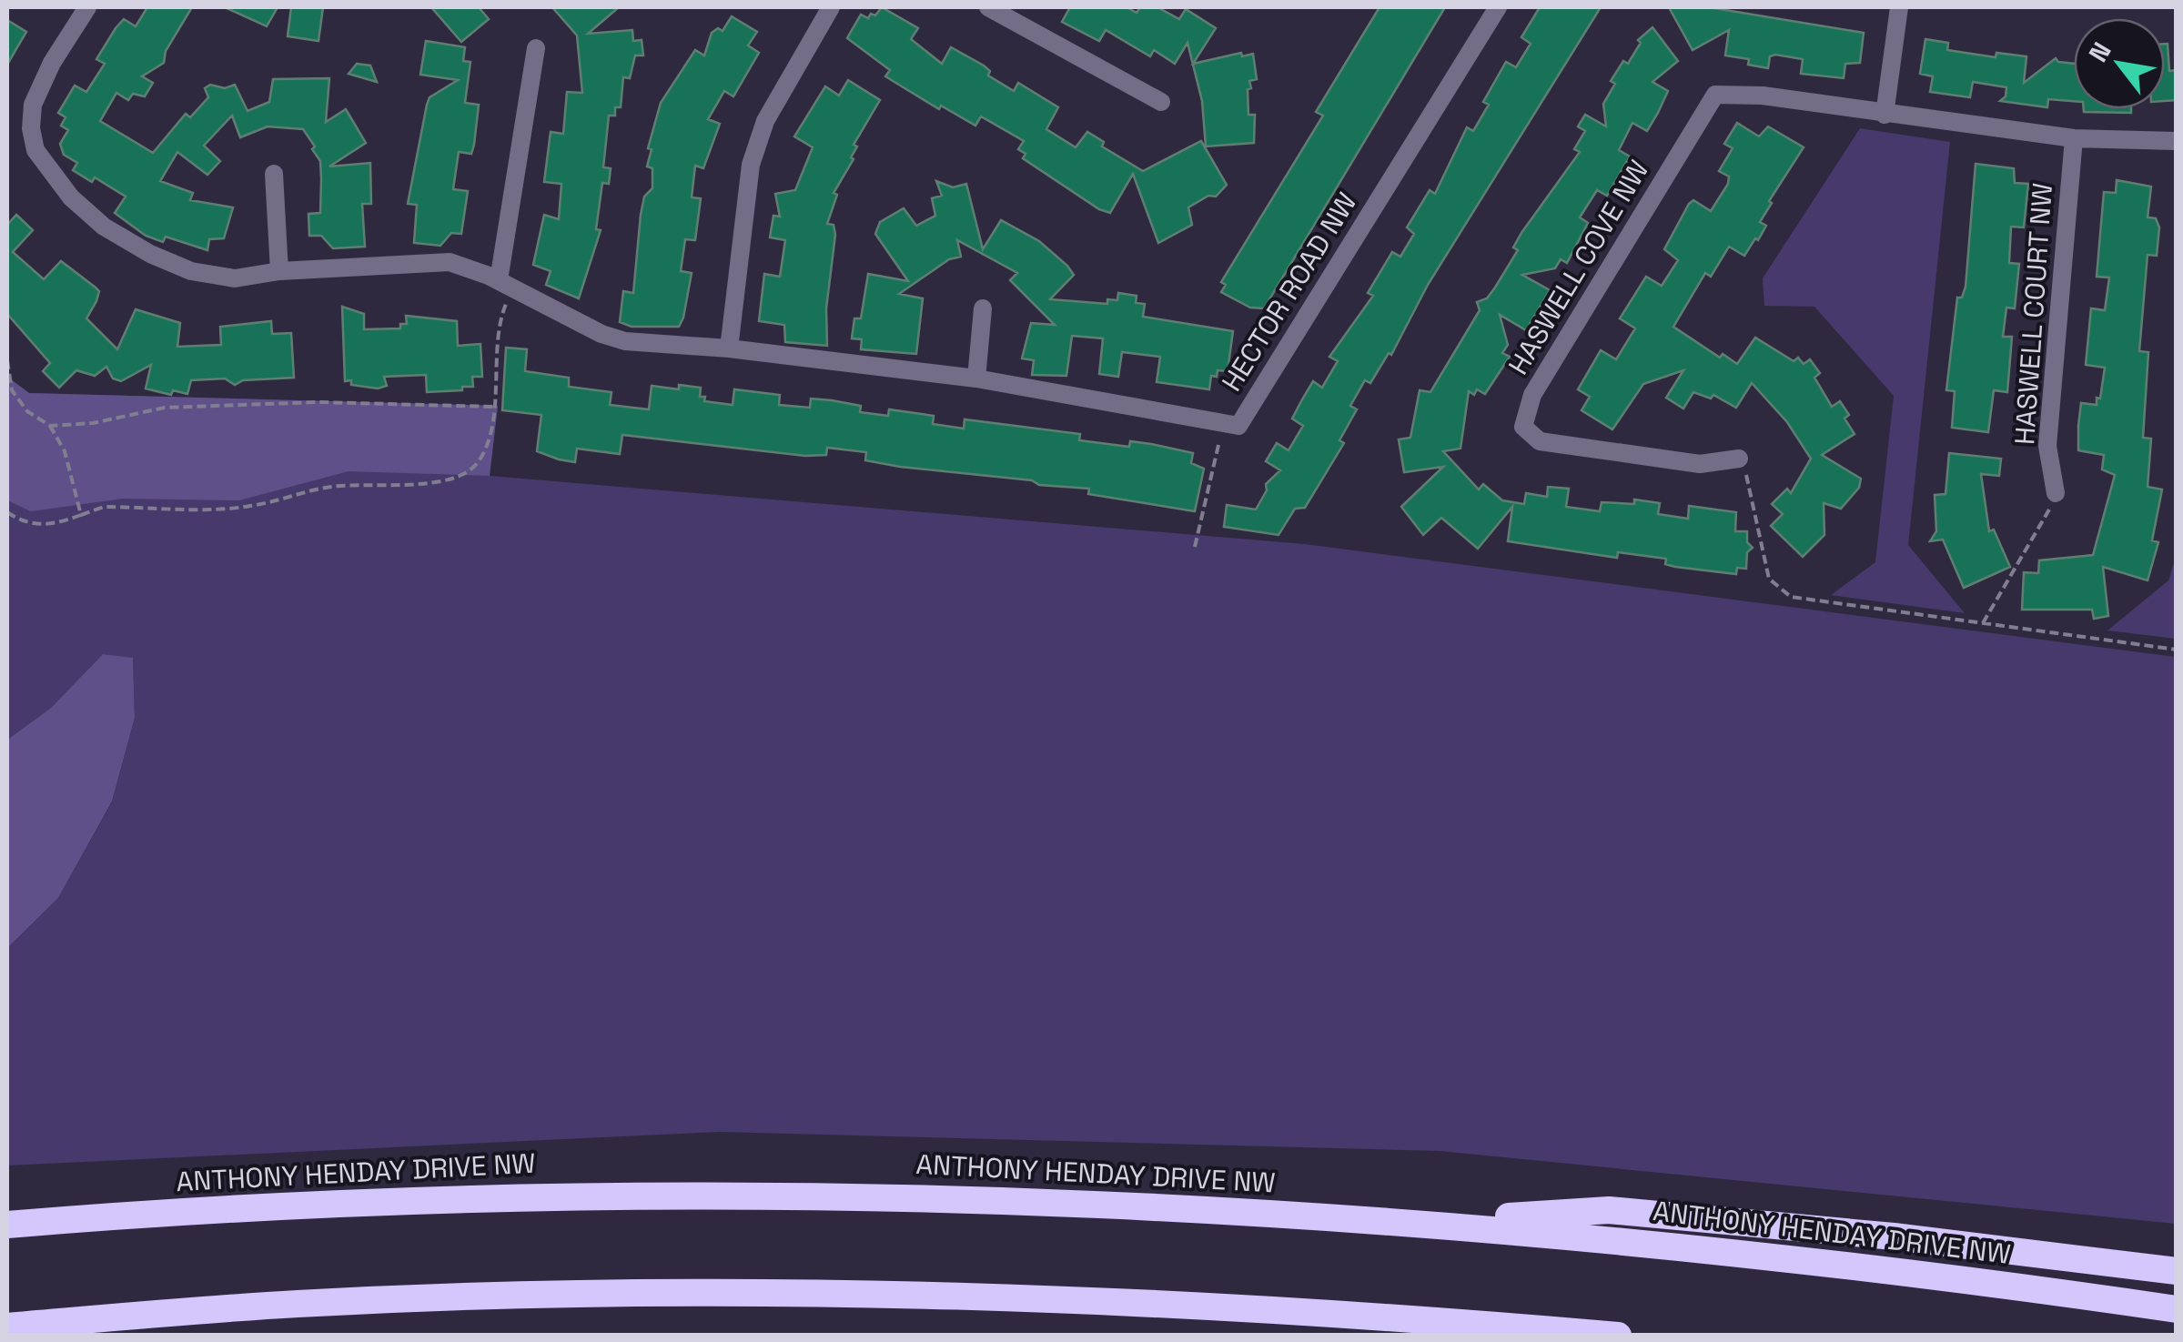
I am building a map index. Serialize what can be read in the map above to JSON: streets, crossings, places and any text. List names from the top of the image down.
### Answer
{
  "streets": {
    "highway": ["ANTHONY HENDAY DRIVE NW"],
    "street": ["HASWELL COVE NW", "HECTOR ROAD NW", "HASWELL COURT NW"]
  },
  "north": "top left"
}
